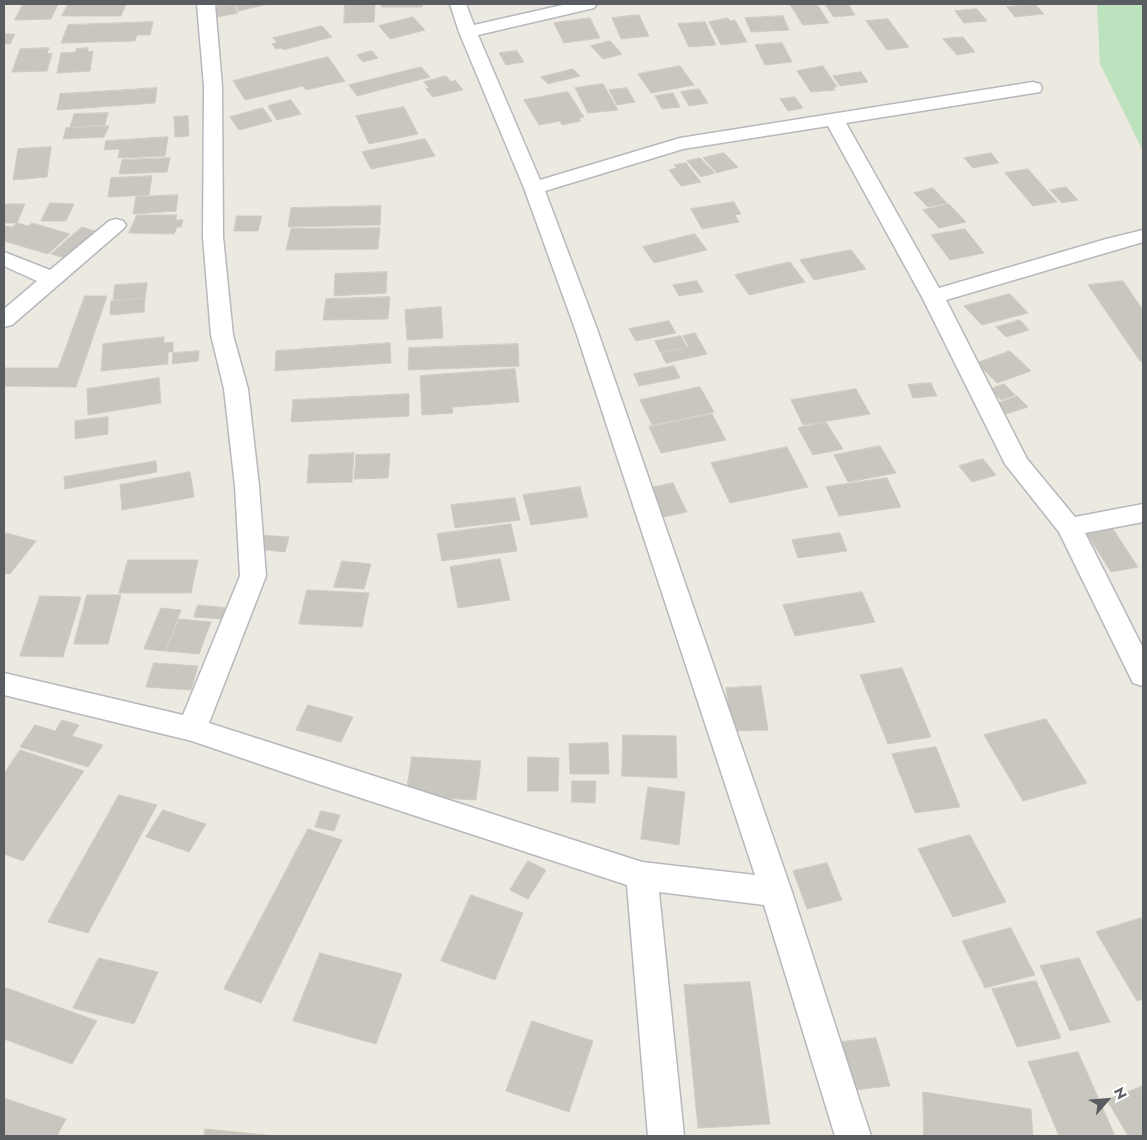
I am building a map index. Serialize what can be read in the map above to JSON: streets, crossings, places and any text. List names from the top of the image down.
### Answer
{
  "north": "top right"
}
